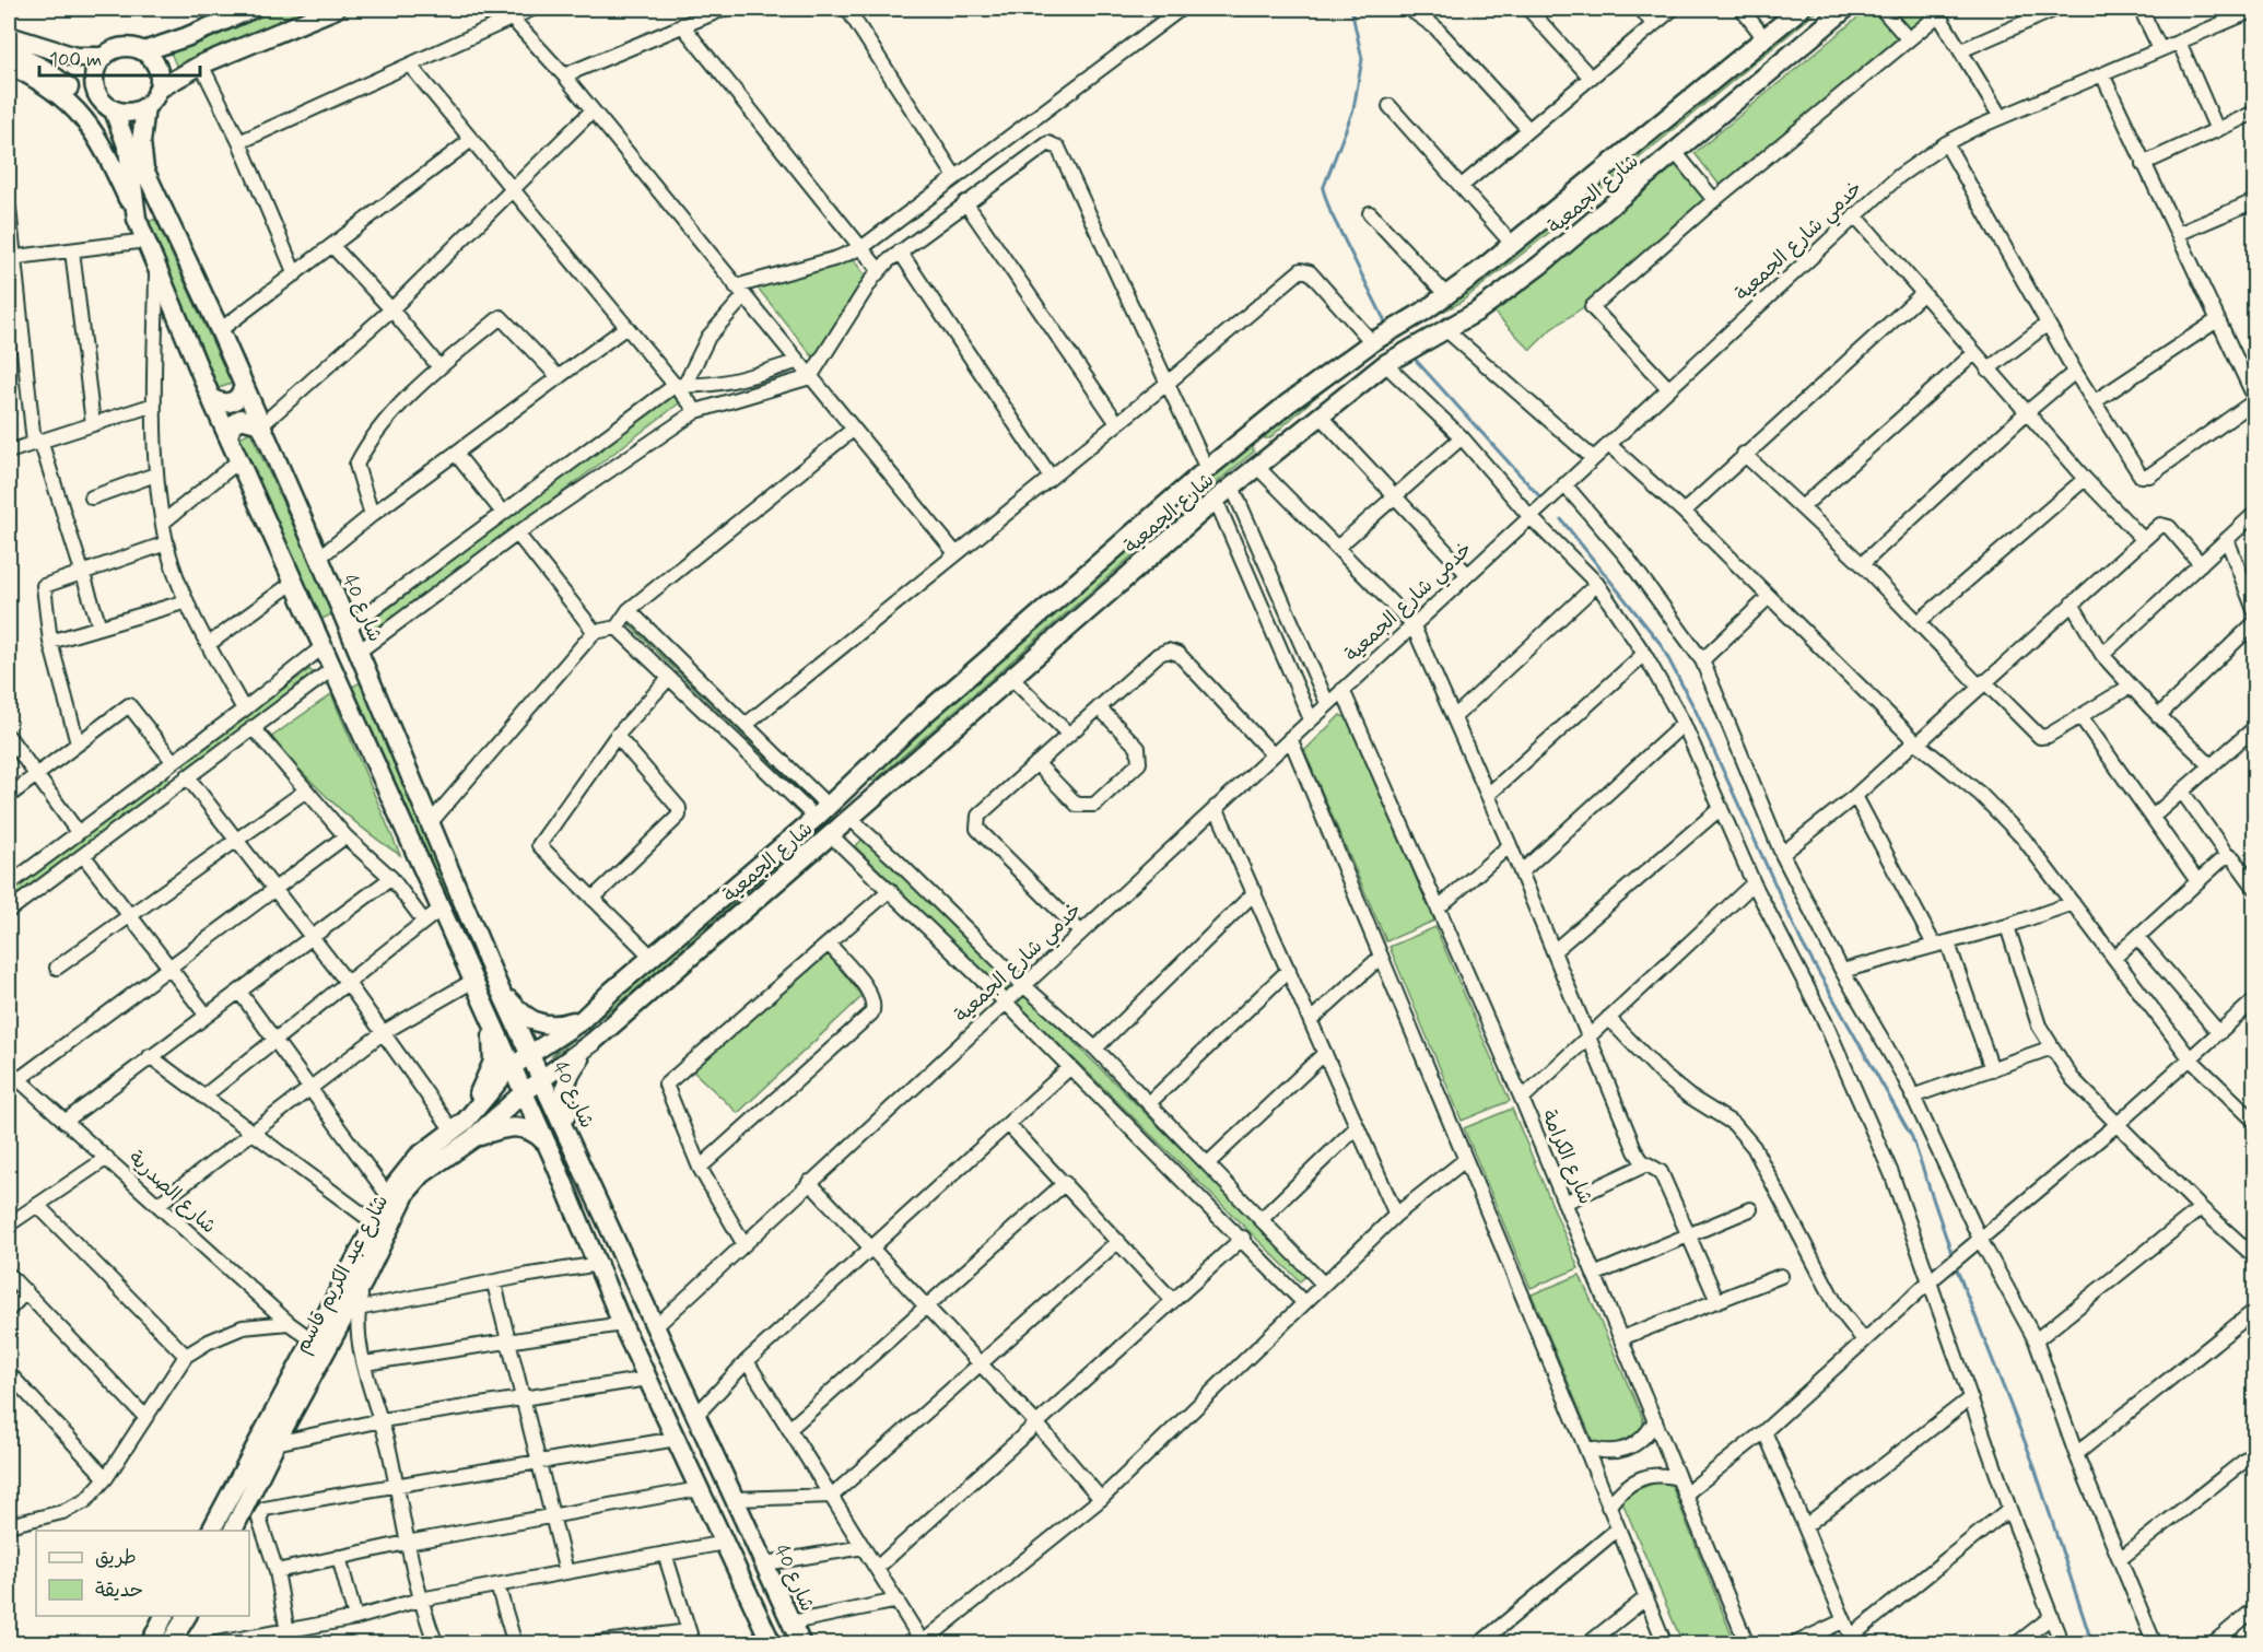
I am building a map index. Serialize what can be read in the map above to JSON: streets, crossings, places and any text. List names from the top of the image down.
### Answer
{
  "streets": {
    "main road": ["شارع الجمعية", "شارع 40", "شارع عبد الكريم قاسم"],
    "street": ["خدمي شارع الجمعية", "شارع الكرامة", "شارع الصدرية"]
  },
  "crossings": [
    ["شارع الجمعية", "شارع 40"],
    ["شارع الجمعية", "شارع عبد الكريم قاسم"],
    ["خدمي شارع الجمعية", "شارع 40"],
    ["خدمي شارع الجمعية", "شارع الكرامة"],
    ["شارع 40", "شارع عبد الكريم قاسم"],
    ["شارع الصدرية", "شارع عبد الكريم قاسم"]
  ],
  "legend": ["طريق", "حديقة"],
  "scale_bar": "100 m"
}
